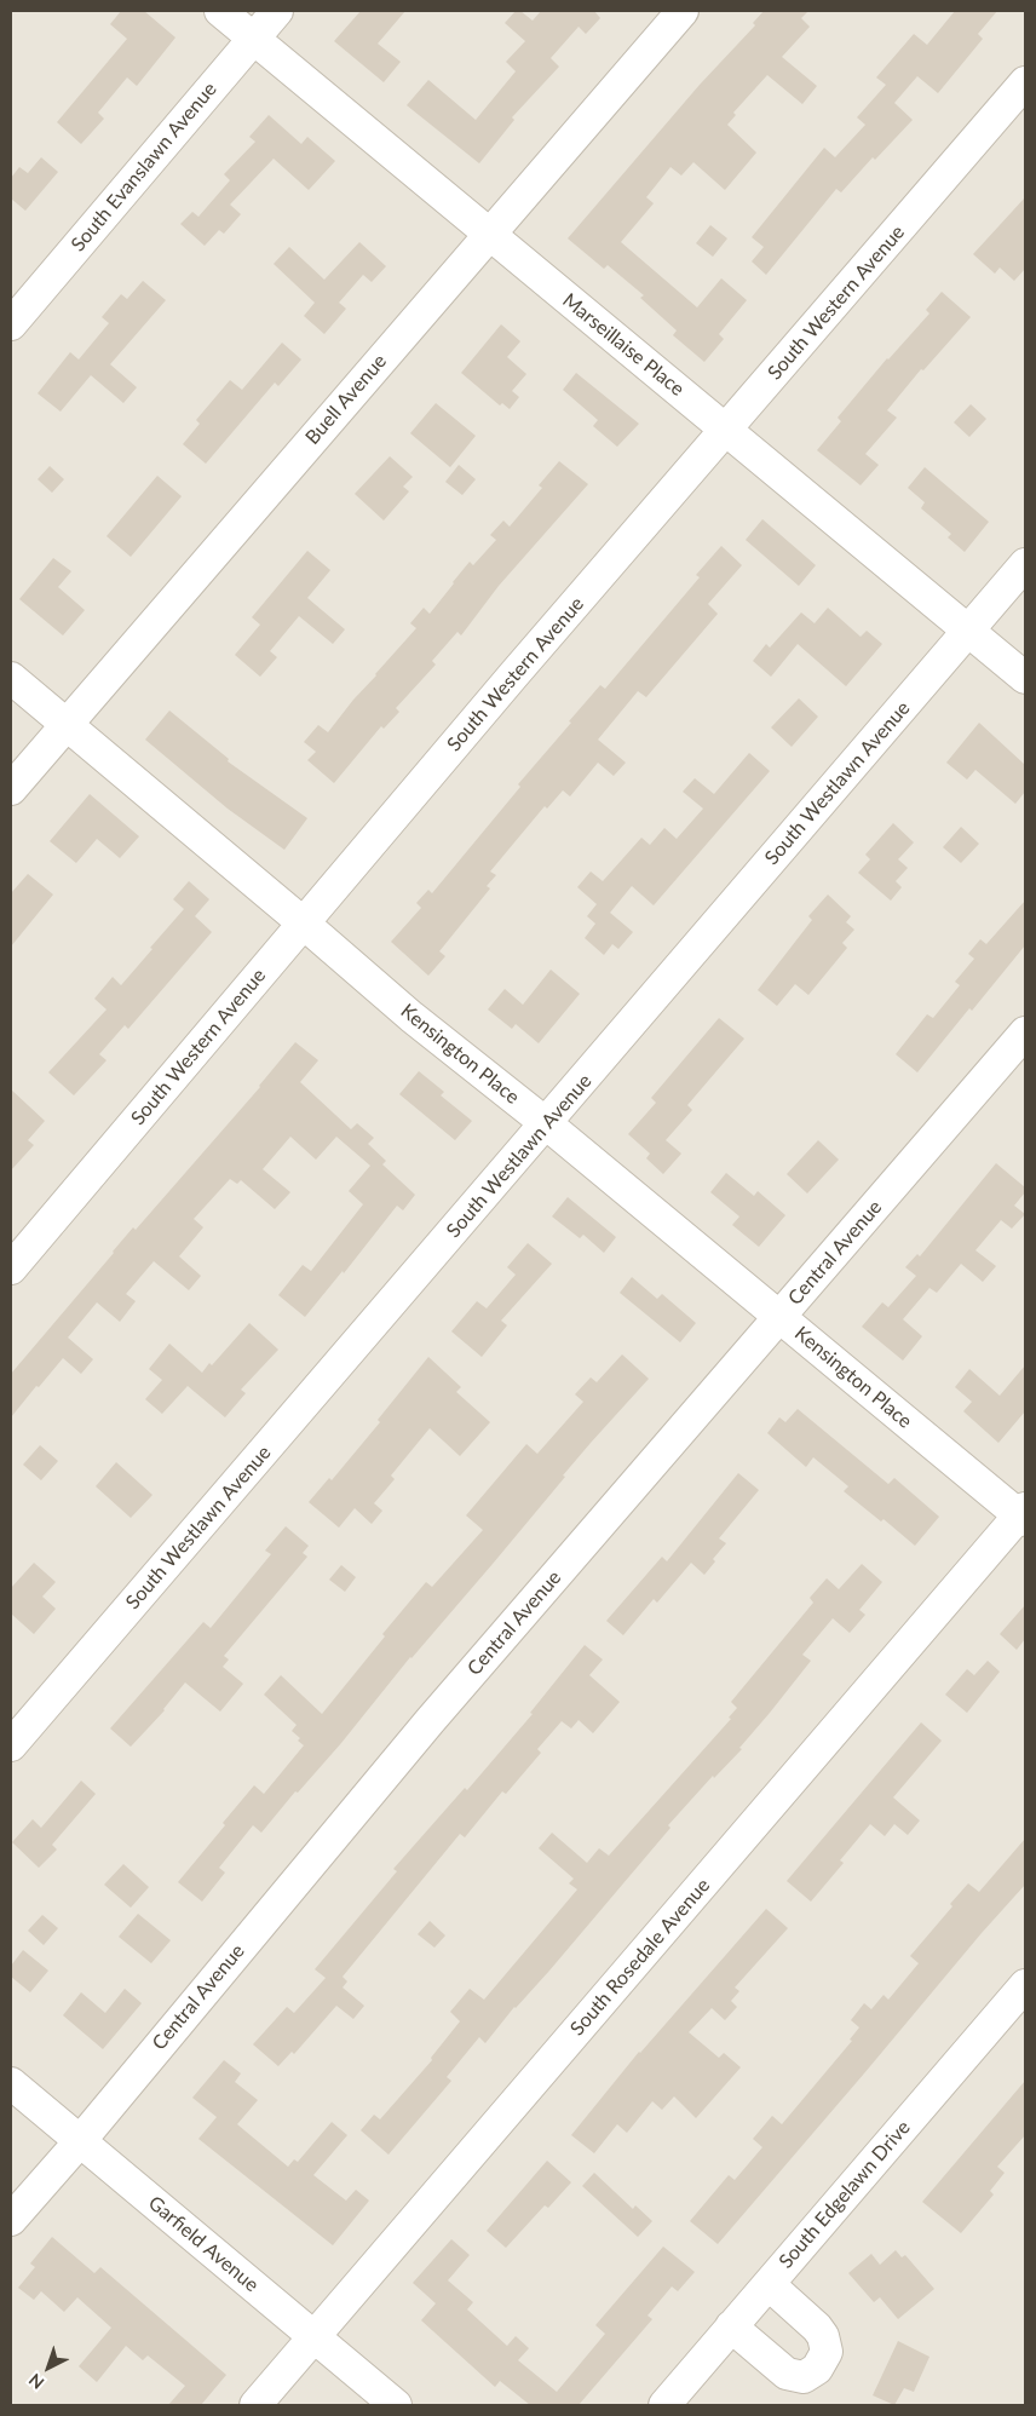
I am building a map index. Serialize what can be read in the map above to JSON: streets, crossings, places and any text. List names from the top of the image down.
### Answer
{
  "streets": {
    "street": [
      "South Evanslawn Avenue",
      "South Western Avenue",
      "Marseillaise Place",
      "Buell Avenue",
      "South Westlawn Avenue",
      "Kensington Place",
      "Central Avenue",
      "South Rosedale Avenue",
      "South Edgelawn Drive",
      "Garfield Avenue"
    ]
  },
  "crossings": [
    ["South Evanslawn Avenue", "Marseillaise Place"],
    ["South Western Avenue", "Marseillaise Place"],
    ["South Western Avenue", "Kensington Place"],
    ["Marseillaise Place", "Buell Avenue"],
    ["Marseillaise Place", "South Westlawn Avenue"],
    ["Buell Avenue", "Kensington Place"],
    ["South Westlawn Avenue", "Kensington Place"],
    ["Kensington Place", "Central Avenue"],
    ["Kensington Place", "South Rosedale Avenue"],
    ["Central Avenue", "Garfield Avenue"],
    ["South Rosedale Avenue", "Garfield Avenue"]
  ],
  "north": "bottom left"
}
